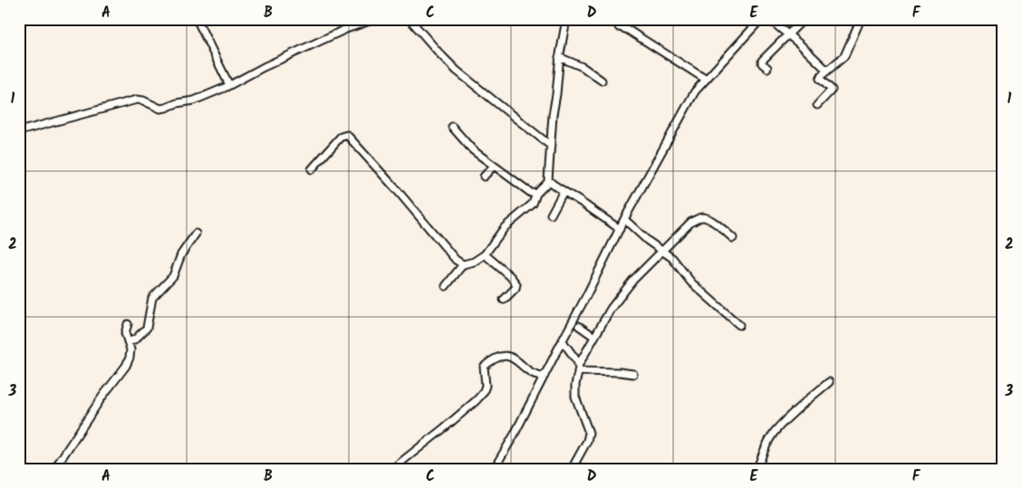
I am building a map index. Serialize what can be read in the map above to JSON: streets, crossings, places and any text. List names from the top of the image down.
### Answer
{
  "grid": {
    "columns": [
      "A",
      "B",
      "C",
      "D",
      "E",
      "F"
    ],
    "rows": ["1", "2", "3"]
  }
}
